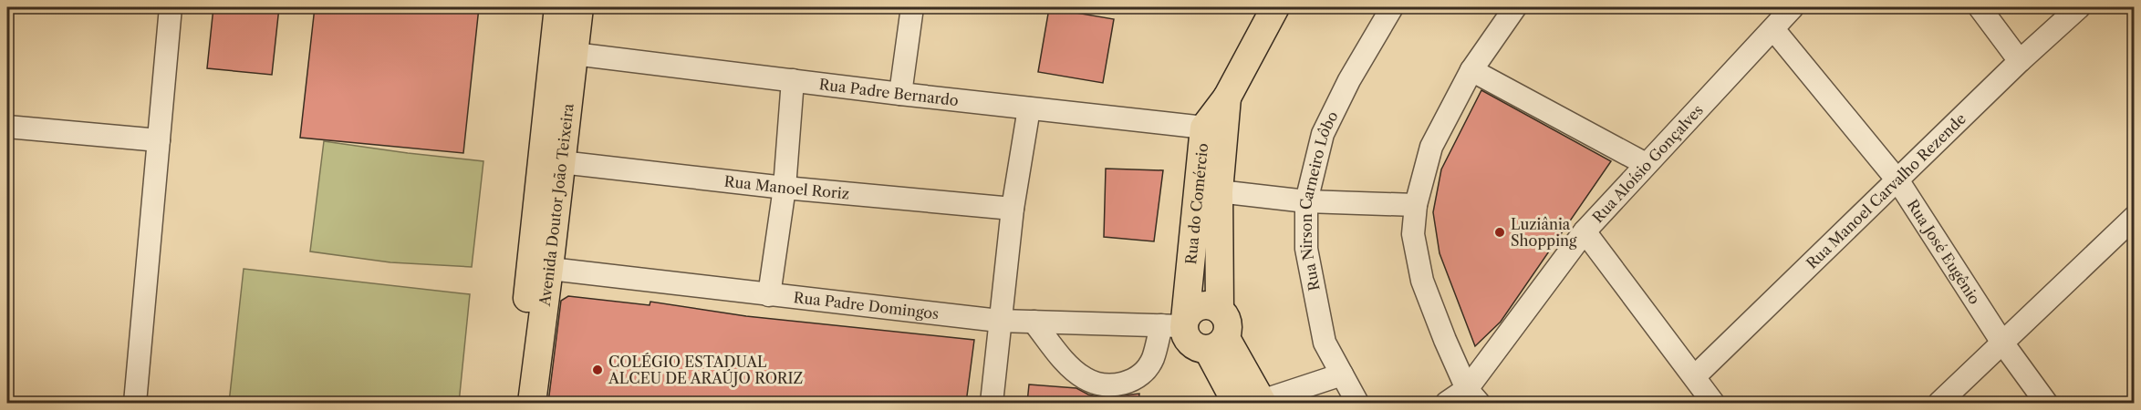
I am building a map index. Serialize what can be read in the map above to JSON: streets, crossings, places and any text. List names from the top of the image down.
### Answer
{
  "streets": {
    "main road": ["Avenida Doutor João Teixeira", "Rua do Comércio"],
    "street": [
      "Rua Padre Bernardo",
      "Rua Aloísio Gonçalves",
      "Rua Manoel Roriz",
      "Rua Manoel Carvalho Rezende",
      "Rua Nirson Carneiro Lôbo",
      "Rua José Eugênio",
      "Rua Padre Domingos"
    ]
  },
  "crossings": [
    ["Rua Padre Bernardo", "Avenida Doutor João Teixeira"],
    ["Rua Padre Bernardo", "Rua do Comércio"],
    ["Rua Aloísio Gonçalves", "Rua José Eugênio"],
    ["Rua Manoel Roriz", "Avenida Doutor João Teixeira"],
    ["Rua Manoel Carvalho Rezende", "Rua José Eugênio"],
    ["Avenida Doutor João Teixeira", "Rua Padre Domingos"],
    ["Rua do Comércio", "Rua Padre Domingos"]
  ],
  "places": ["Luziânia Shopping", "COLÉGIO ESTADUAL ALCEU DE ARAÚJO RORIZ"]
}
